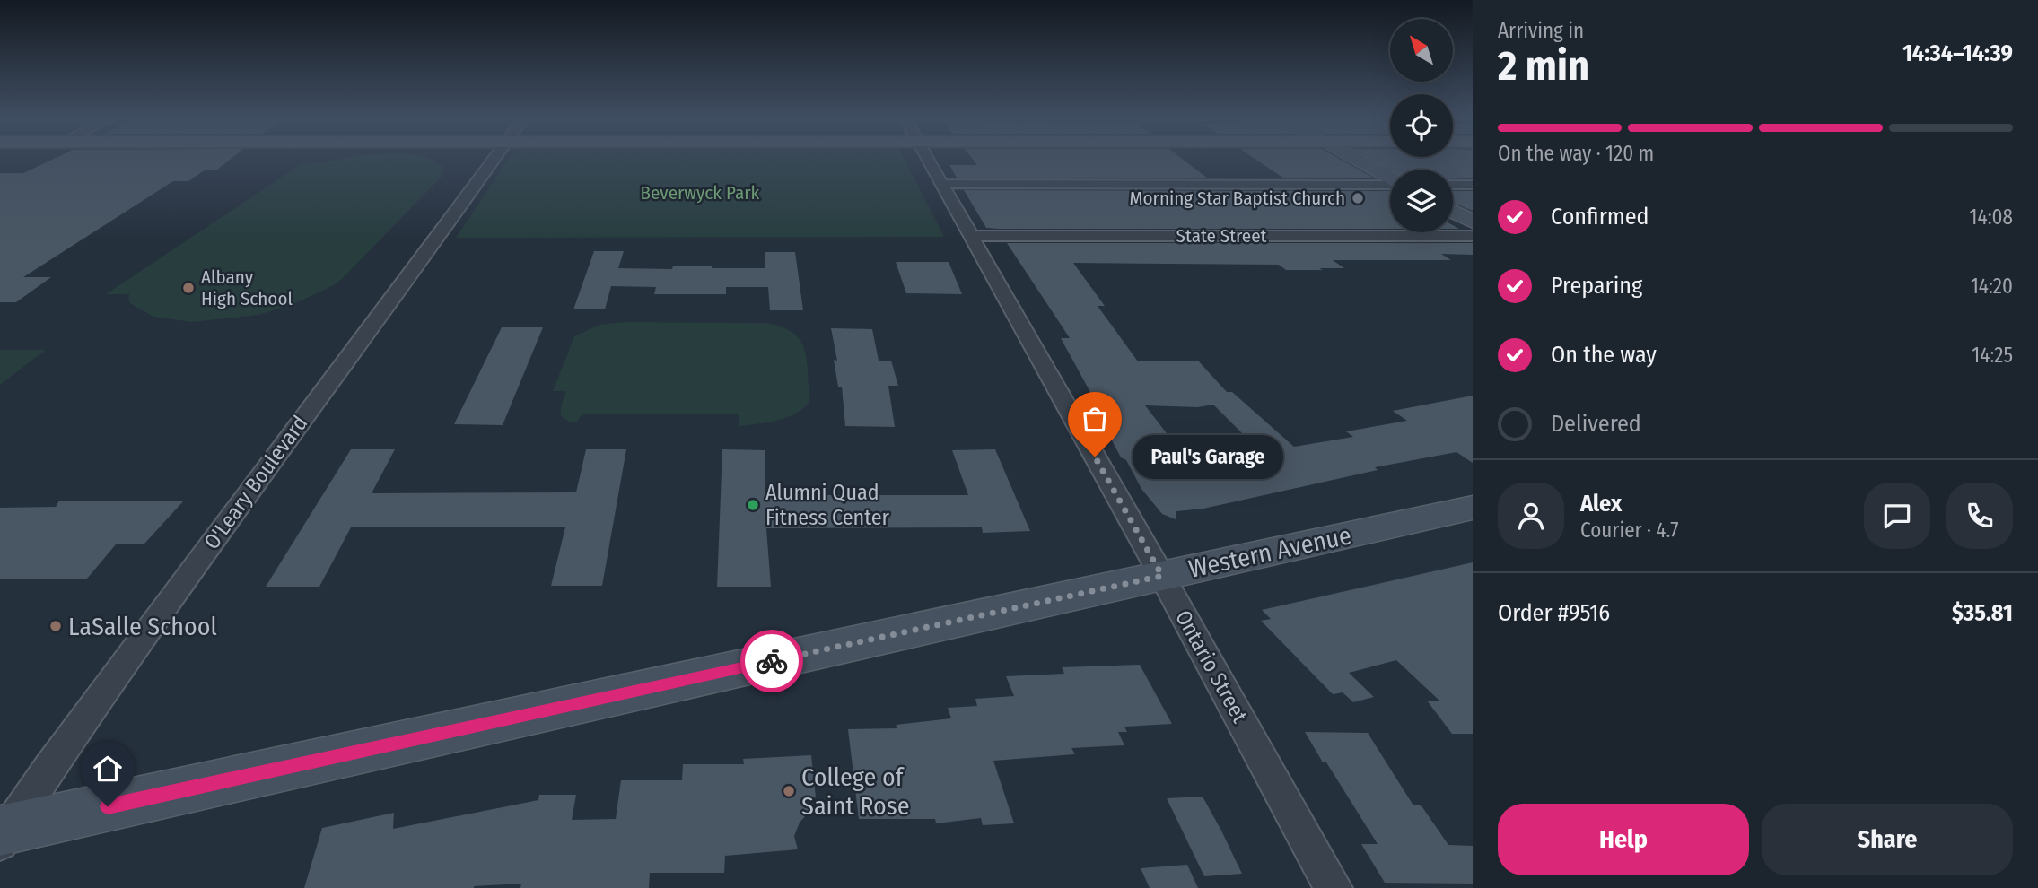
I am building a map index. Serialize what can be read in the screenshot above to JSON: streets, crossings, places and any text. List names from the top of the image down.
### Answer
{
  "streets": {
    "street": [
      "State Street",
      "O'Leary Boulevard",
      "Western Avenue",
      "Ontario Street"
    ]
  },
  "crossings": [
    ["State Street", "Ontario Street"],
    ["O'Leary Boulevard", "Western Avenue"],
    ["Western Avenue", "Ontario Street"]
  ],
  "parks": ["Beverwyck Park"],
  "places": [
    "Morning Star Baptist Church",
    "Albany High School",
    "Paul's Garage",
    "Alumni Quad Fitness Center",
    "LaSalle School",
    "College of Saint Rose"
  ],
  "north": "top left",
  "page": {
    "heading": ["2 min", "Arriving in", "14:34–14:39"],
    "panel": [
      "Alex",
      "Courier · 4.7",
      "Order #9516",
      "$35.81"
    ],
    "bar": "On the way · 120 m",
    "list": [
      ["Confirmed", "14:08"],
      ["Preparing", "14:20"],
      ["On the way", "14:25"],
      "Delivered"
    ],
    "bubble": "Paul's Garage",
    "buttons": ["Help", "Share"]
  }
}
